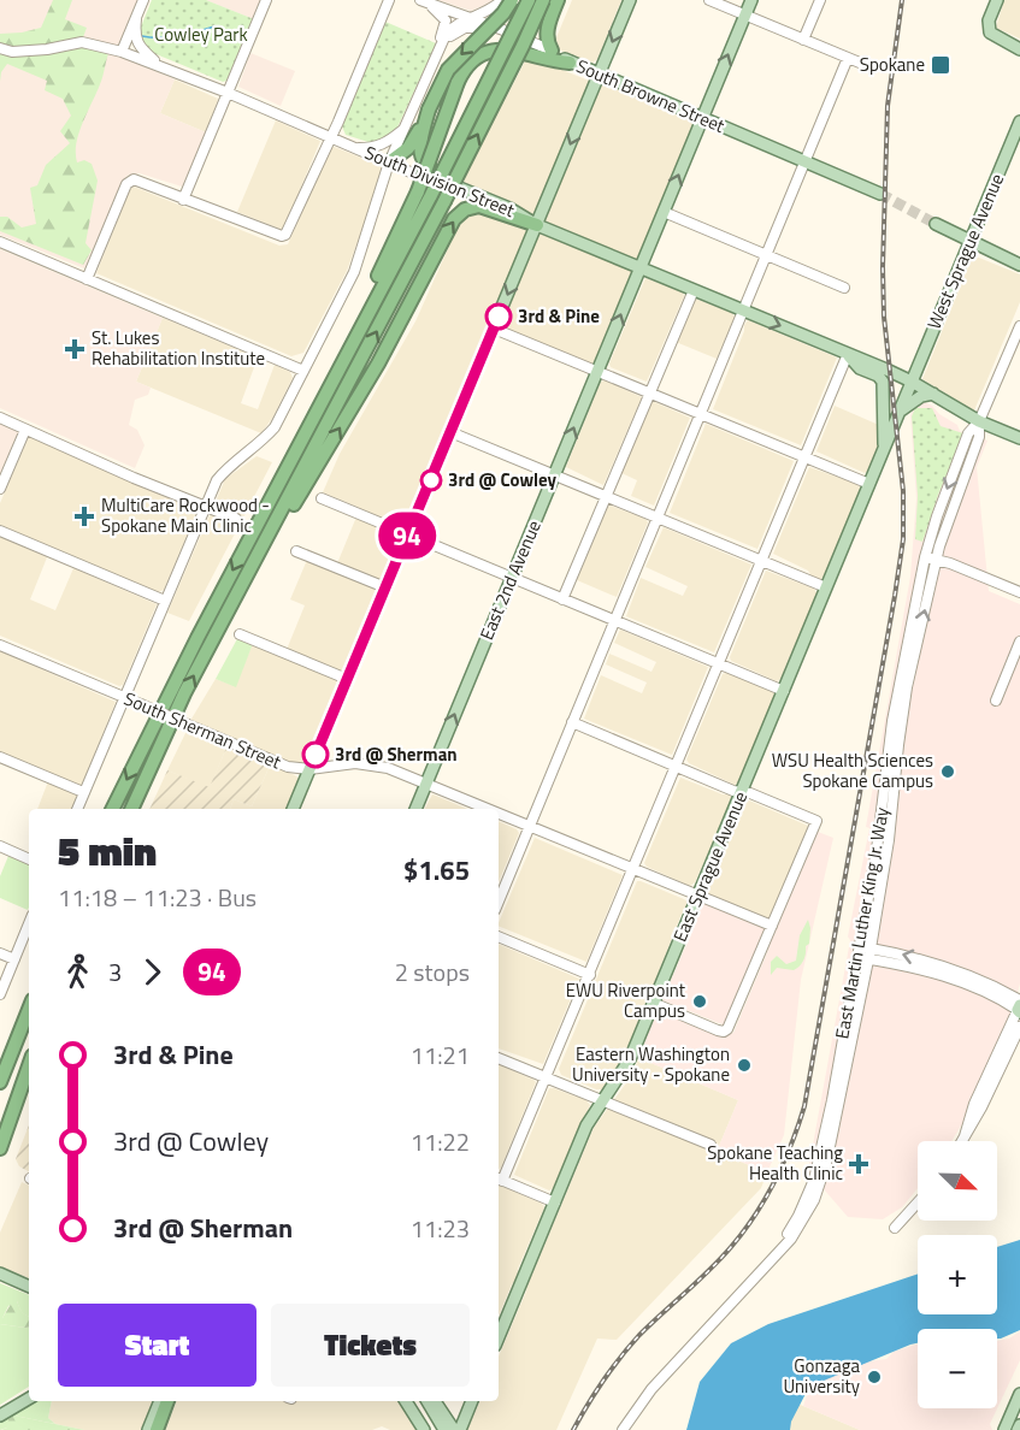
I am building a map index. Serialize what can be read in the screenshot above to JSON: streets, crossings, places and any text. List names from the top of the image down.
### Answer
{
  "streets": {
    "main road": [
      "South Browne Street",
      "South Division Street",
      "West Sprague Avenue",
      "East 2nd Avenue",
      "East Sprague Avenue"
    ],
    "street": ["South Sherman Street", "East Martin Luther King Jr. Way"]
  },
  "crossings": [
    ["South Browne Street", "East 2nd Avenue"],
    ["South Division Street", "West Sprague Avenue"],
    ["South Division Street", "East 2nd Avenue"],
    ["South Division Street", "East Sprague Avenue"],
    ["South Division Street", "East Martin Luther King Jr. Way"],
    ["West Sprague Avenue", "East Sprague Avenue"],
    ["East 2nd Avenue", "South Sherman Street"],
    ["South Sherman Street", "East Sprague Avenue"]
  ],
  "one_way": ["East 2nd Avenue"],
  "parks": ["Cowley Park"],
  "places": {
    "transit": ["Spokane"],
    "other": [
      "3rd & Pine",
      "3rd @ Cowley",
      "3rd @ Sherman",
      "WSU Health Sciences Spokane Campus",
      "EWU Riverpoint Campus",
      "Eastern Washington University - Spokane",
      "Gonzaga University"
    ],
    "health": ["St. Lukes Rehabilitation Institute", "MultiCare Rockwood - Spokane Main Clinic", "Spokane Teaching Health Clinic"]
  },
  "lines": ["bus line 94"],
  "north": "bottom right",
  "page": {
    "on_map": "94",
    "heading": ["5 min", "11:18 – 11:23 · Bus", "$1.65"],
    "legs": ["3", "94", "2 stops"],
    "list": [
      {
        "name": "3rd & Pine",
        "value": "11:21"
      },
      {
        "name": "3rd @ Cowley",
        "value": "11:22"
      },
      {
        "name": "3rd @ Sherman",
        "value": "11:23"
      }
    ],
    "map_buttons": ["+", "−"],
    "buttons": ["Start", "Tickets"]
  }
}
